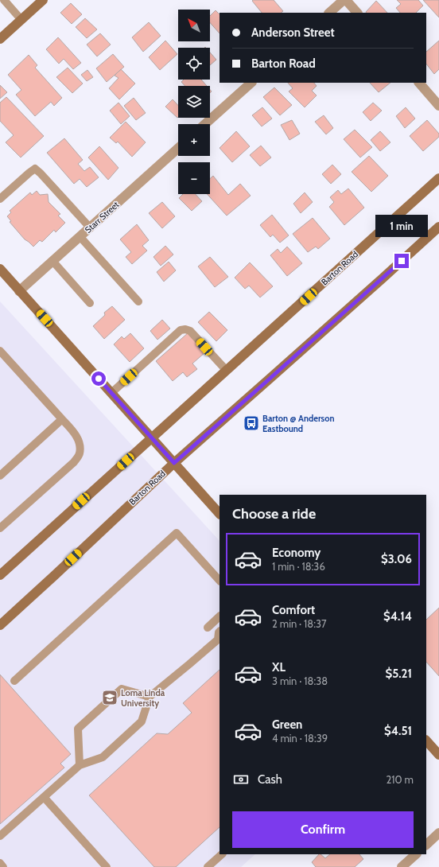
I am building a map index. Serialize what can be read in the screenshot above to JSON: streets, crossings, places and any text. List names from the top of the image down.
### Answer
{
  "streets": {
    "main road": ["Barton Road"],
    "street": ["Starr Street"]
  },
  "places": {
    "bus stop": ["Barton @ Anderson Eastbound"],
    "school or university": ["Loma Linda University"]
  },
  "north": "top left",
  "page": {
    "map_buttons": ["+", "−"],
    "banner": ["Anderson Street", "Barton Road"],
    "bubble": "1 min",
    "heading": "Choose a ride",
    "list": [
      {
        "name": "Economy",
        "note": "1 min · 18:36",
        "value": "$3.06"
      },
      {
        "name": "Comfort",
        "note": "2 min · 18:37",
        "value": "$4.14"
      },
      {
        "name": "XL",
        "note": "3 min · 18:38",
        "value": "$5.21"
      },
      {
        "name": "Green",
        "note": "4 min · 18:39",
        "value": "$4.51"
      }
    ],
    "pay": ["Cash", "210 m"],
    "buttons": "Confirm"
  }
}
